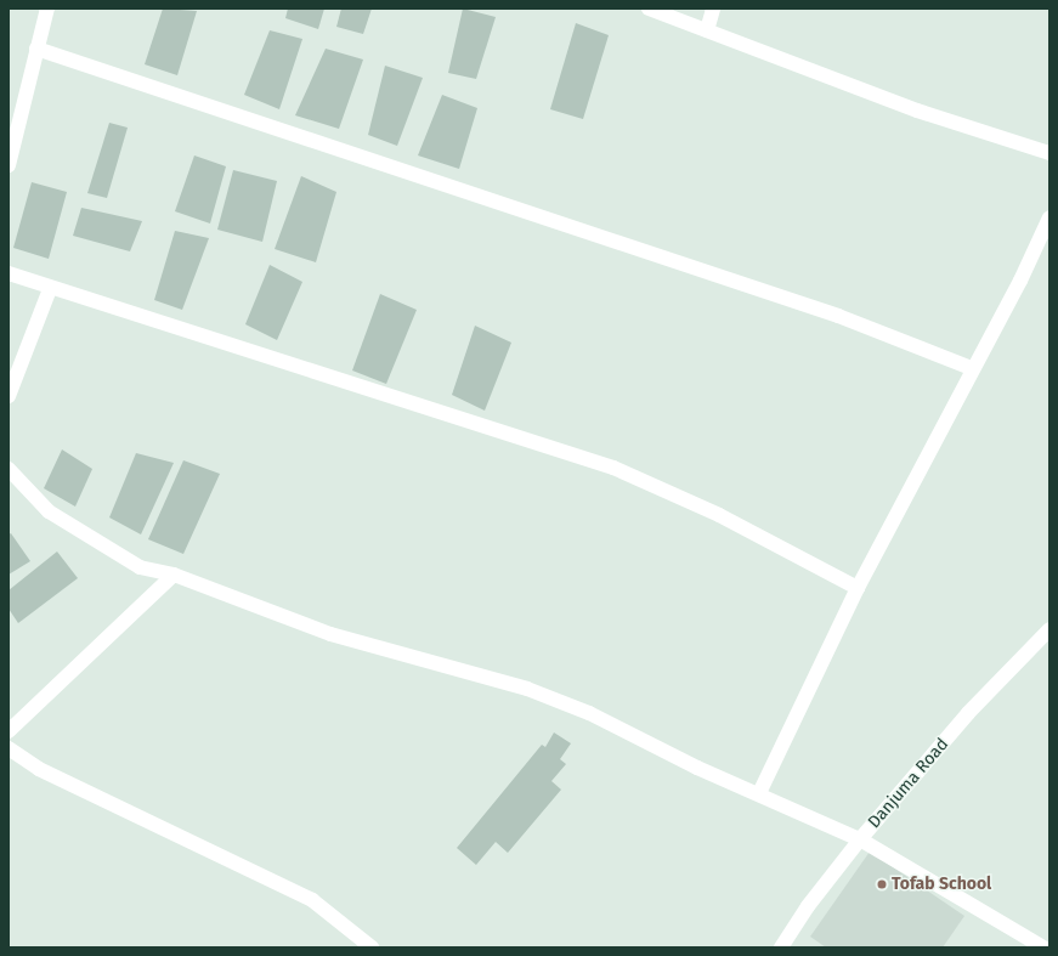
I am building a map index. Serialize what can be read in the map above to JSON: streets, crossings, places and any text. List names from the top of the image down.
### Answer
{
  "streets": {
    "street": ["Danjuma Road"]
  },
  "places": ["Tofab School"]
}
